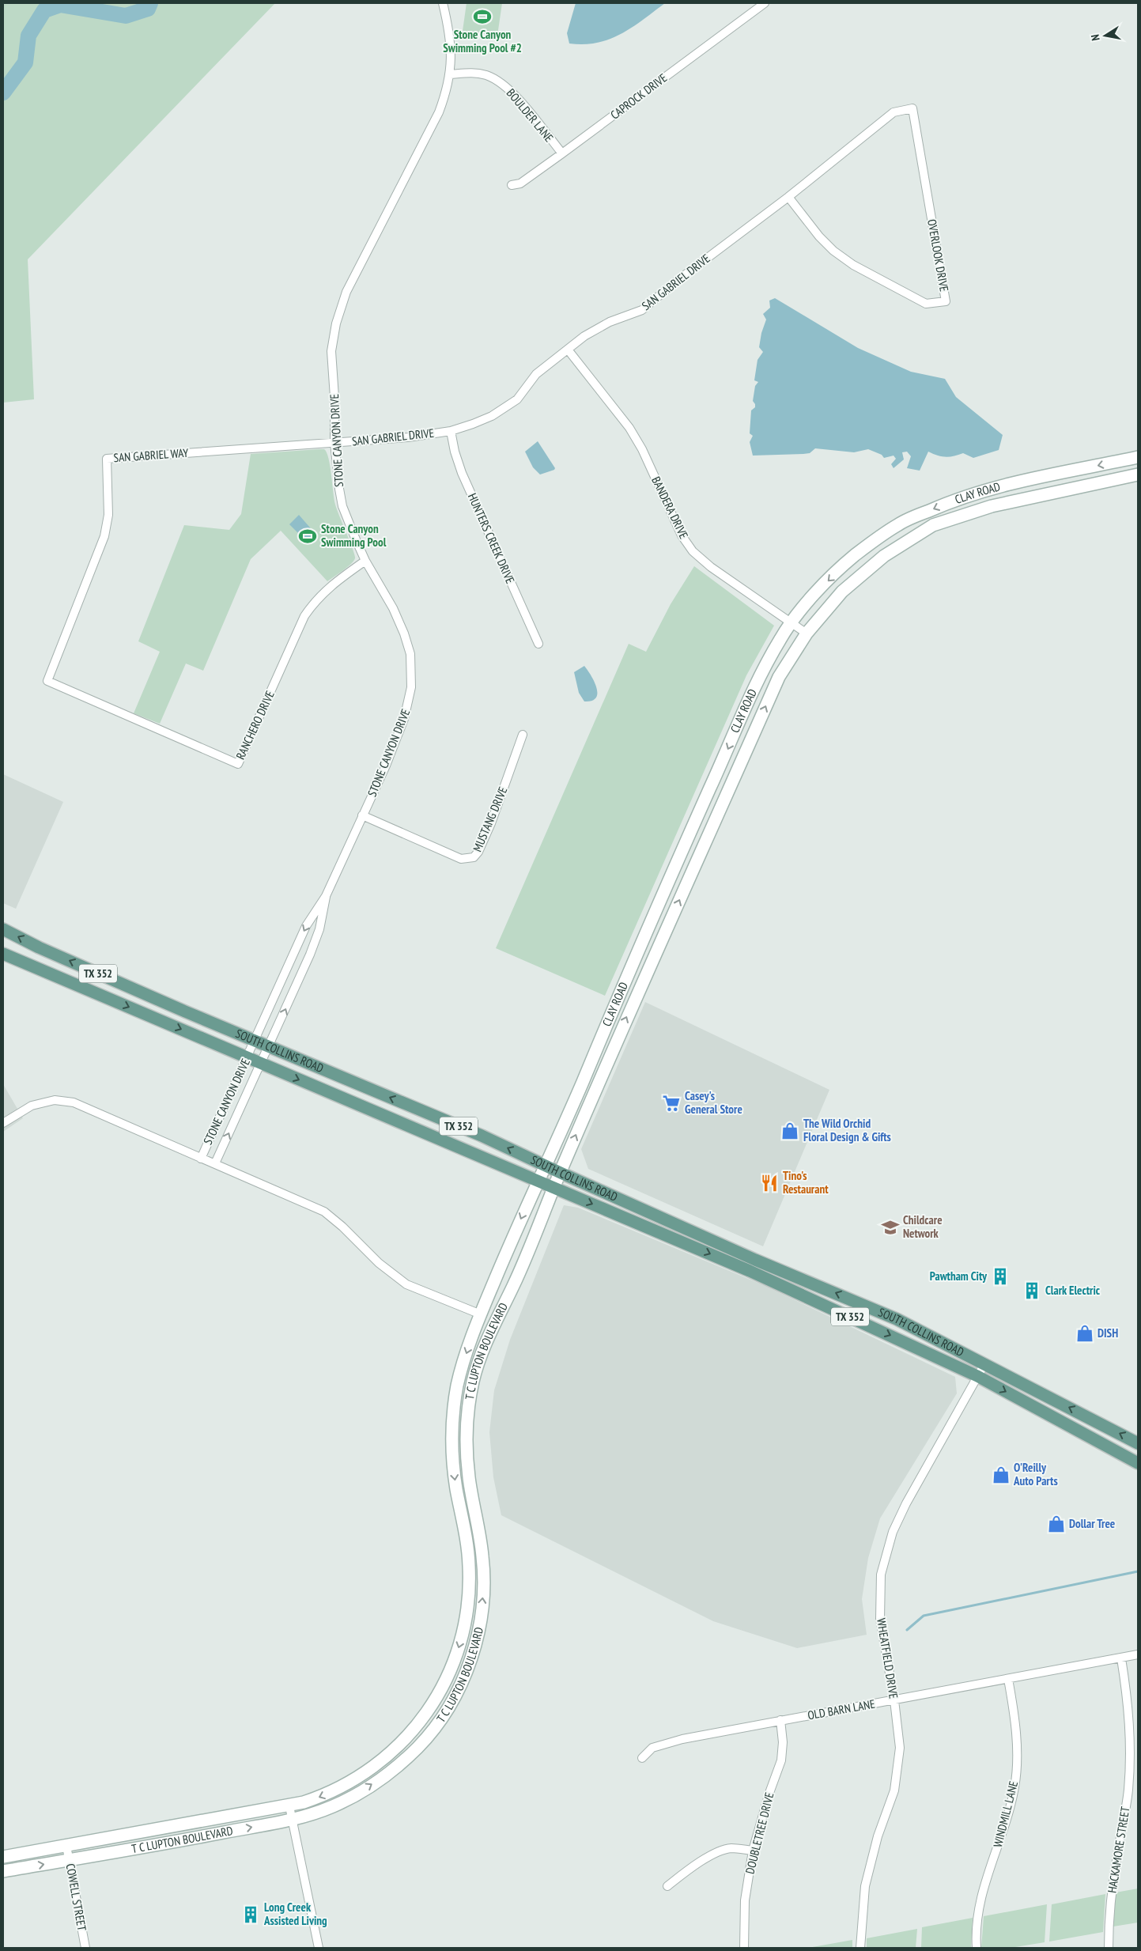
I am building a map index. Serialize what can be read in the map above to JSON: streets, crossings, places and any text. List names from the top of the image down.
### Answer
{
  "streets": {
    "main road": ["TX 352", "SOUTH COLLINS ROAD"],
    "street": [
      "CAPROCK DRIVE",
      "BOULDER LANE",
      "OVERLOOK DRIVE",
      "SAN GABRIEL DRIVE",
      "STONE CANYON DRIVE",
      "SAN GABRIEL WAY",
      "CLAY ROAD",
      "BANDERA DRIVE",
      "HUNTERS CREEK DRIVE",
      "RANCHERO DRIVE",
      "MUSTANG DRIVE",
      "T C LUPTON BOULEVARD",
      "WHEATFIELD DRIVE",
      "OLD BARN LANE",
      "WINDMILL LANE",
      "DOUBLETREE DRIVE",
      "HACKAMORE STREET",
      "COWELL STREET"
    ]
  },
  "crossings": [
    ["CAPROCK DRIVE", "BOULDER LANE"],
    ["BOULDER LANE", "STONE CANYON DRIVE"],
    ["OVERLOOK DRIVE", "SAN GABRIEL DRIVE"],
    ["SAN GABRIEL DRIVE", "STONE CANYON DRIVE"],
    ["SAN GABRIEL DRIVE", "SAN GABRIEL WAY"],
    ["SAN GABRIEL DRIVE", "BANDERA DRIVE"],
    ["SAN GABRIEL DRIVE", "HUNTERS CREEK DRIVE"],
    ["STONE CANYON DRIVE", "SAN GABRIEL WAY"],
    ["STONE CANYON DRIVE", "RANCHERO DRIVE"],
    ["STONE CANYON DRIVE", "MUSTANG DRIVE"],
    ["STONE CANYON DRIVE", "SOUTH COLLINS ROAD"],
    ["SAN GABRIEL WAY", "RANCHERO DRIVE"],
    ["CLAY ROAD", "BANDERA DRIVE"],
    ["CLAY ROAD", "SOUTH COLLINS ROAD"],
    ["CLAY ROAD", "T C LUPTON BOULEVARD"],
    ["SOUTH COLLINS ROAD", "T C LUPTON BOULEVARD"],
    ["SOUTH COLLINS ROAD", "WHEATFIELD DRIVE"],
    ["T C LUPTON BOULEVARD", "COWELL STREET"],
    ["WHEATFIELD DRIVE", "OLD BARN LANE"],
    ["OLD BARN LANE", "WINDMILL LANE"],
    ["OLD BARN LANE", "DOUBLETREE DRIVE"],
    ["OLD BARN LANE", "HACKAMORE STREET"]
  ],
  "places": {
    "sports": ["Stone Canyon Swimming Pool #2", "Stone Canyon Swimming Pool"],
    "supermarket": ["Casey's General Store"],
    "shop": [
      "The Wild Orchid Floral Design & Gifts",
      "DISH",
      "O'Reilly Auto Parts",
      "Dollar Tree"
    ],
    "restaurant": ["Tino's Restaurant"],
    "school or university": ["Childcare Network"],
    "building": ["Pawtham City", "Clark Electric", "Long Creek Assisted Living"]
  },
  "north": "left"
}
